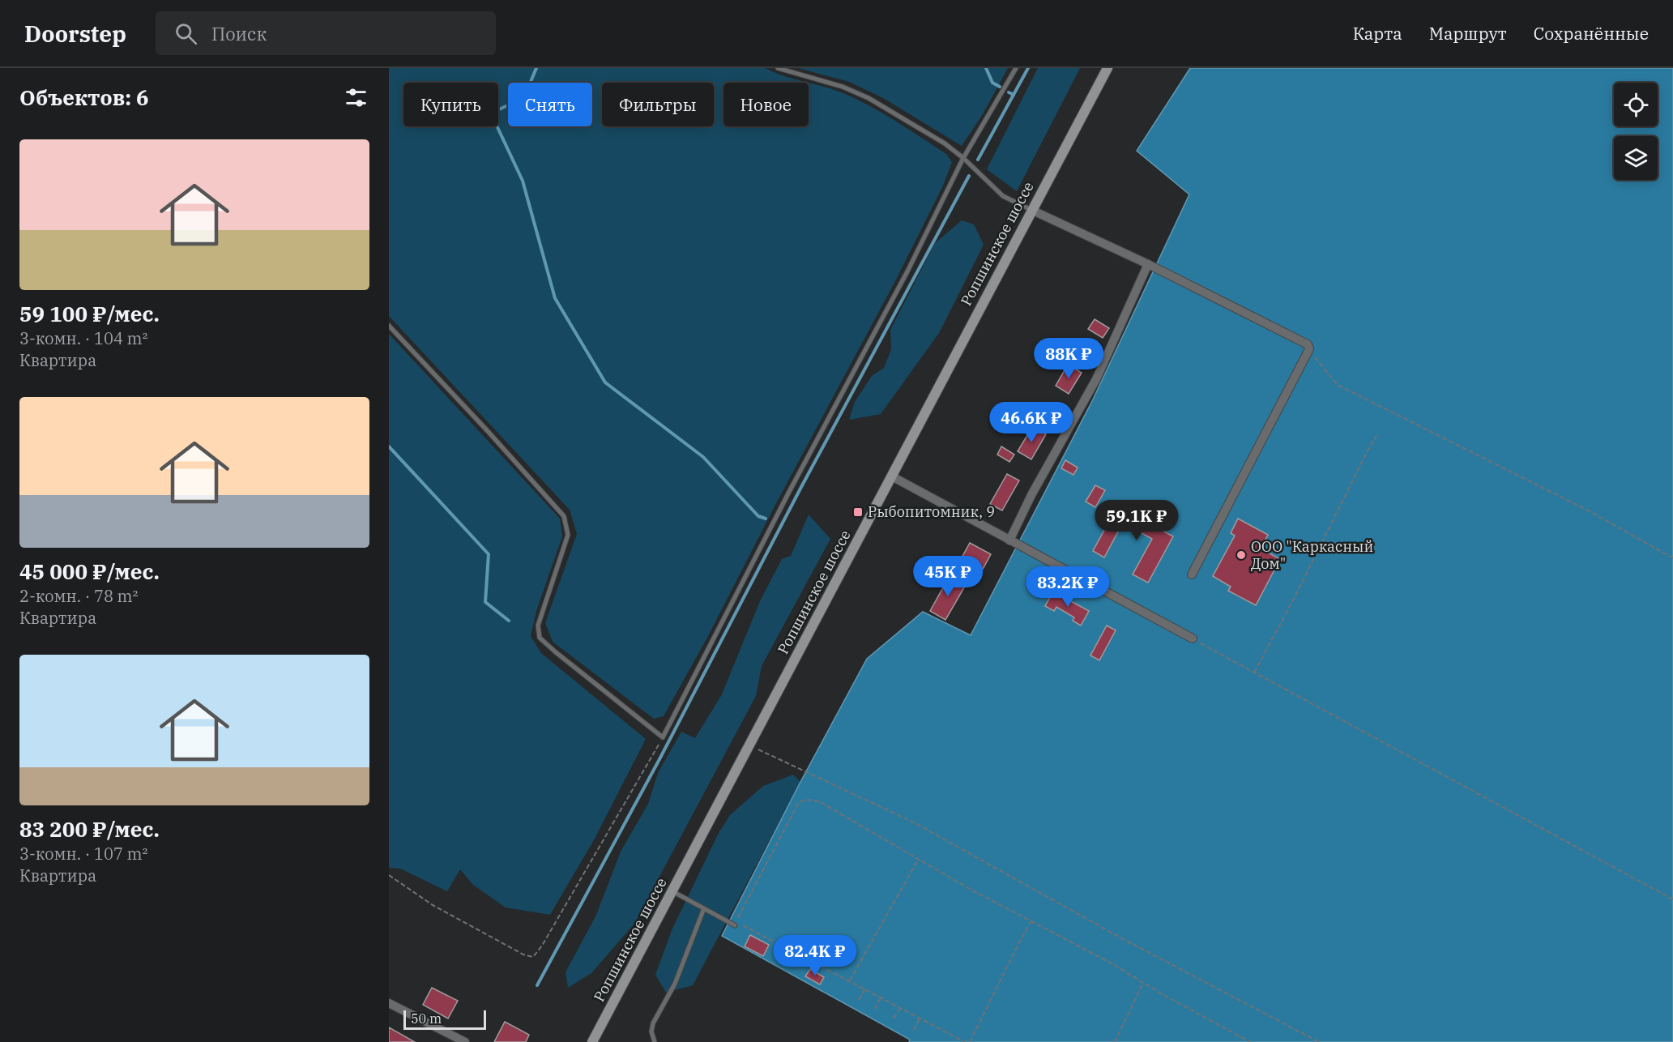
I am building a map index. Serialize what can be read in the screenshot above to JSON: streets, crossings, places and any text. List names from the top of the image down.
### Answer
{
  "streets": {
    "main road": ["Ропшинское шоссе"]
  },
  "places": {
    "transit": ["Рыбопитомник, 9"],
    "other": ["ООО \"Каркасный Дом\""]
  },
  "scale_bar": "50 m",
  "page": {
    "header": "Doorstep",
    "search": "Поиск",
    "nav": ["Карта", "Маршрут", "Сохранённые"],
    "heading": "Объектов: 6",
    "chip": [
      "Купить",
      "Снять",
      "Фильтры",
      "Новое"
    ],
    "list": [
      {
        "name": "59 100 ₽/мес.",
        "note": "3-комн. · 104 m² · Квартира"
      },
      {
        "name": "45 000 ₽/мес.",
        "note": "2-комн. · 78 m² · Квартира"
      },
      {
        "name": "83 200 ₽/мес.",
        "note": "3-комн. · 107 m² · Квартира"
      }
    ],
    "price": [
      "88K ₽",
      "46.6K ₽",
      "59.1K ₽",
      "45K ₽",
      "83.2K ₽",
      "82.4K ₽"
    ],
    "scale": "50 m"
  }
}
